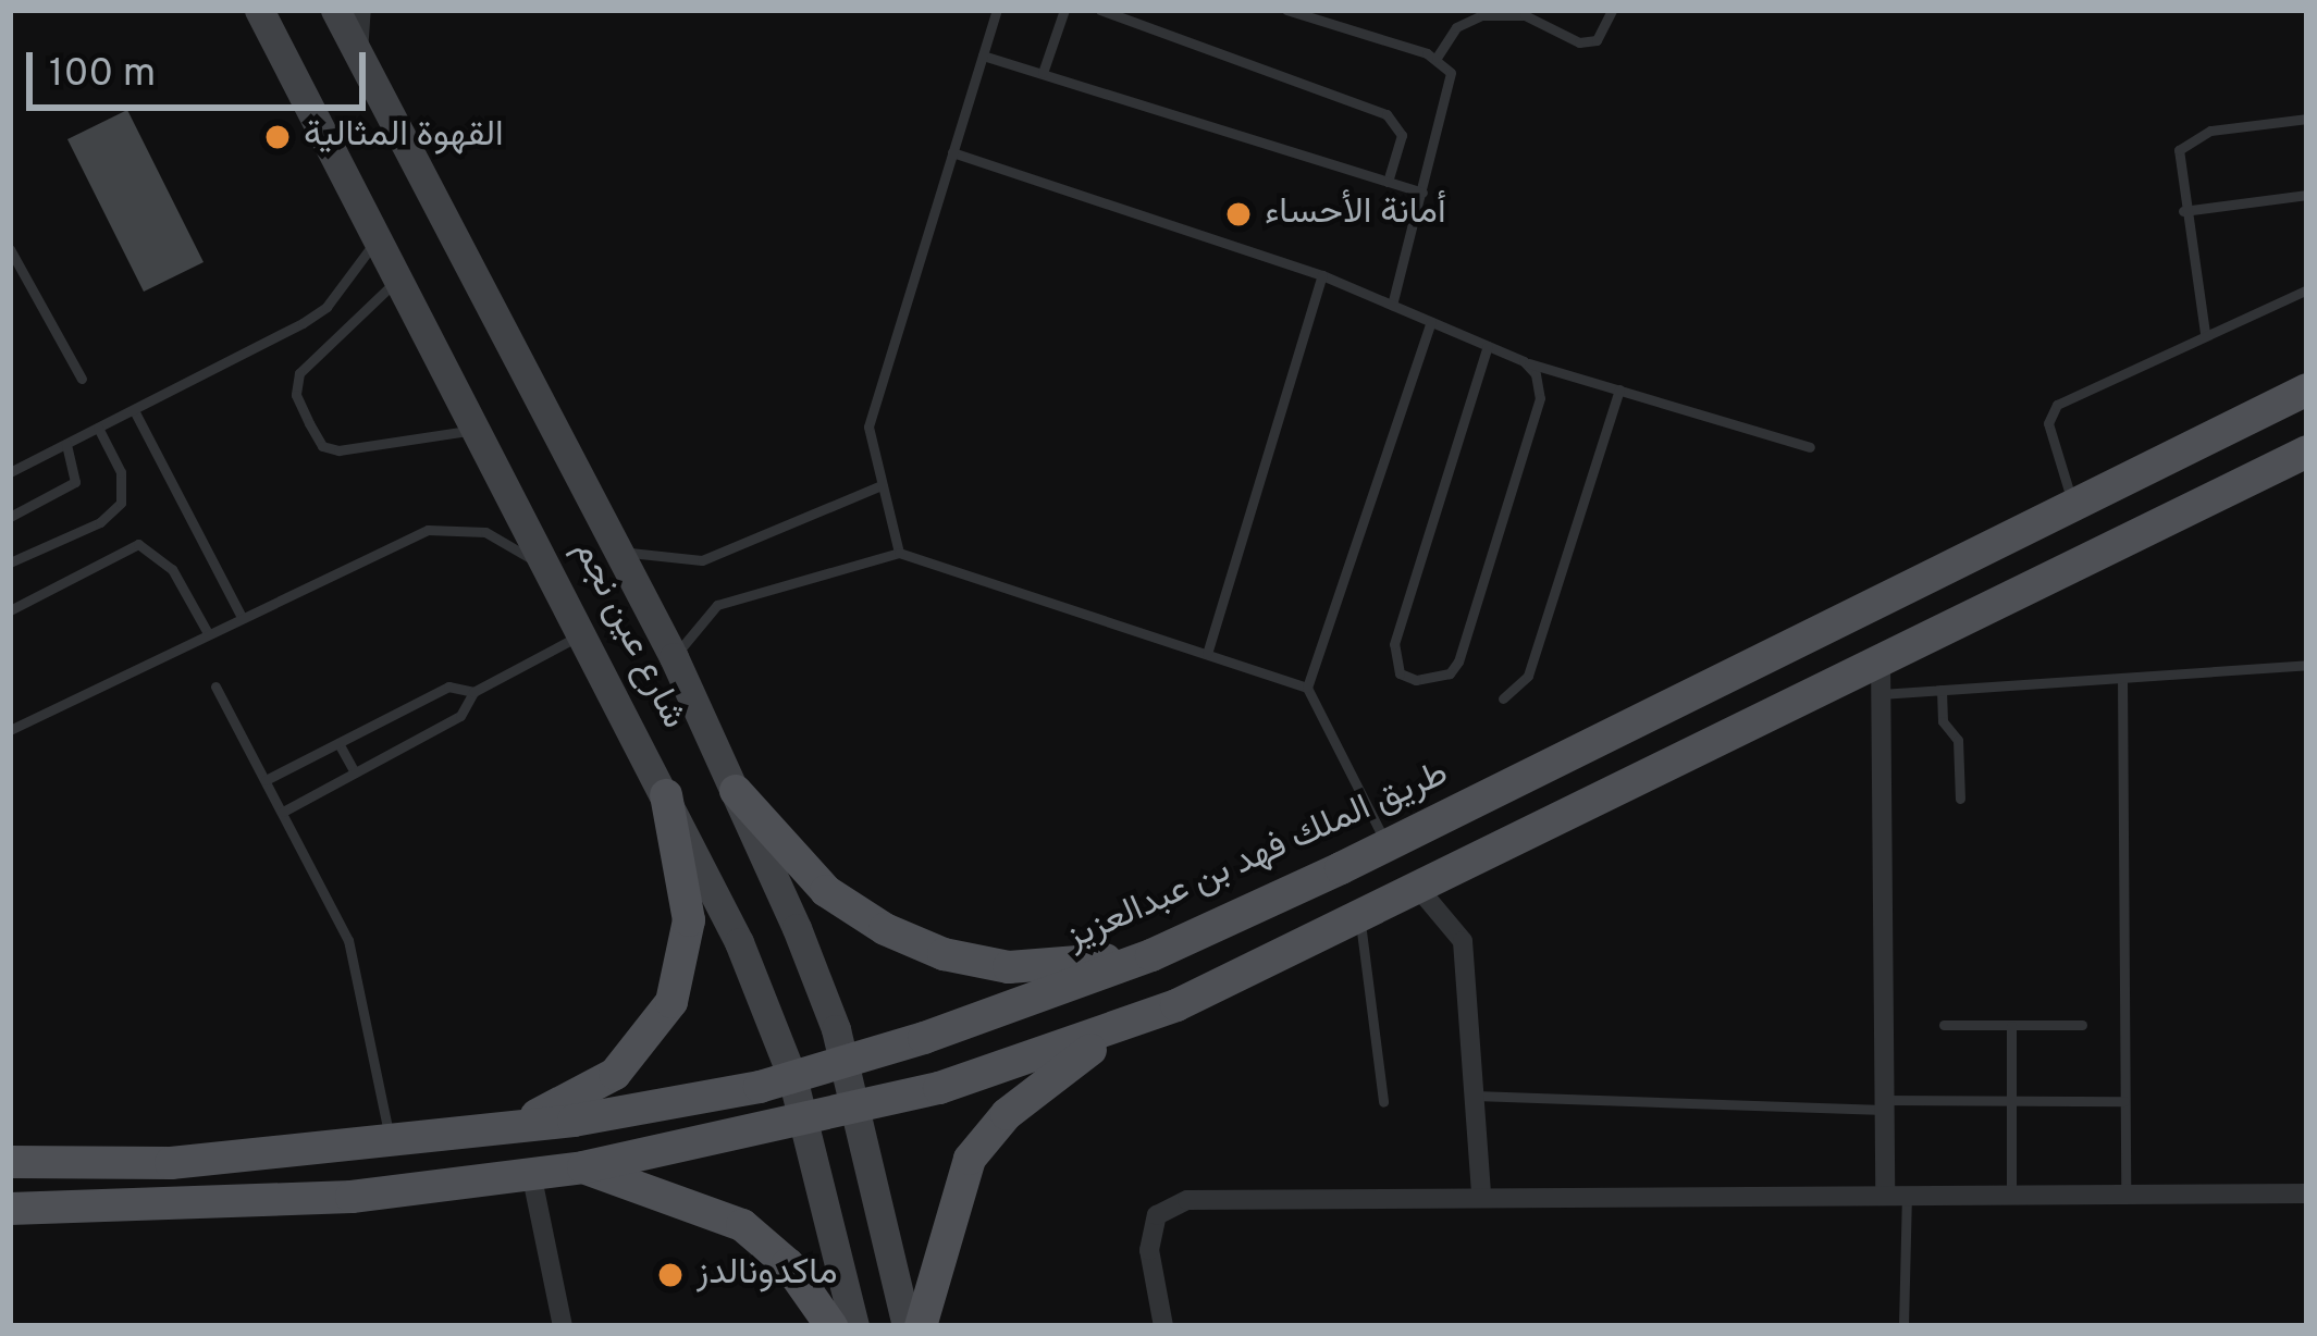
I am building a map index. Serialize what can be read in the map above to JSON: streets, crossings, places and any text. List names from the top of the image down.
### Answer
{
  "streets": {
    "main road": ["شارع عين نجم", "طريق الملك فهد بن عبدالعزيز"]
  },
  "crossings": [
    ["شارع عين نجم", "طريق الملك فهد بن عبدالعزيز"]
  ],
  "places": ["القهوة المثالية", "أمانة الأحساء", "ماكدونالدز"],
  "scale_bar": "100 m"
}
